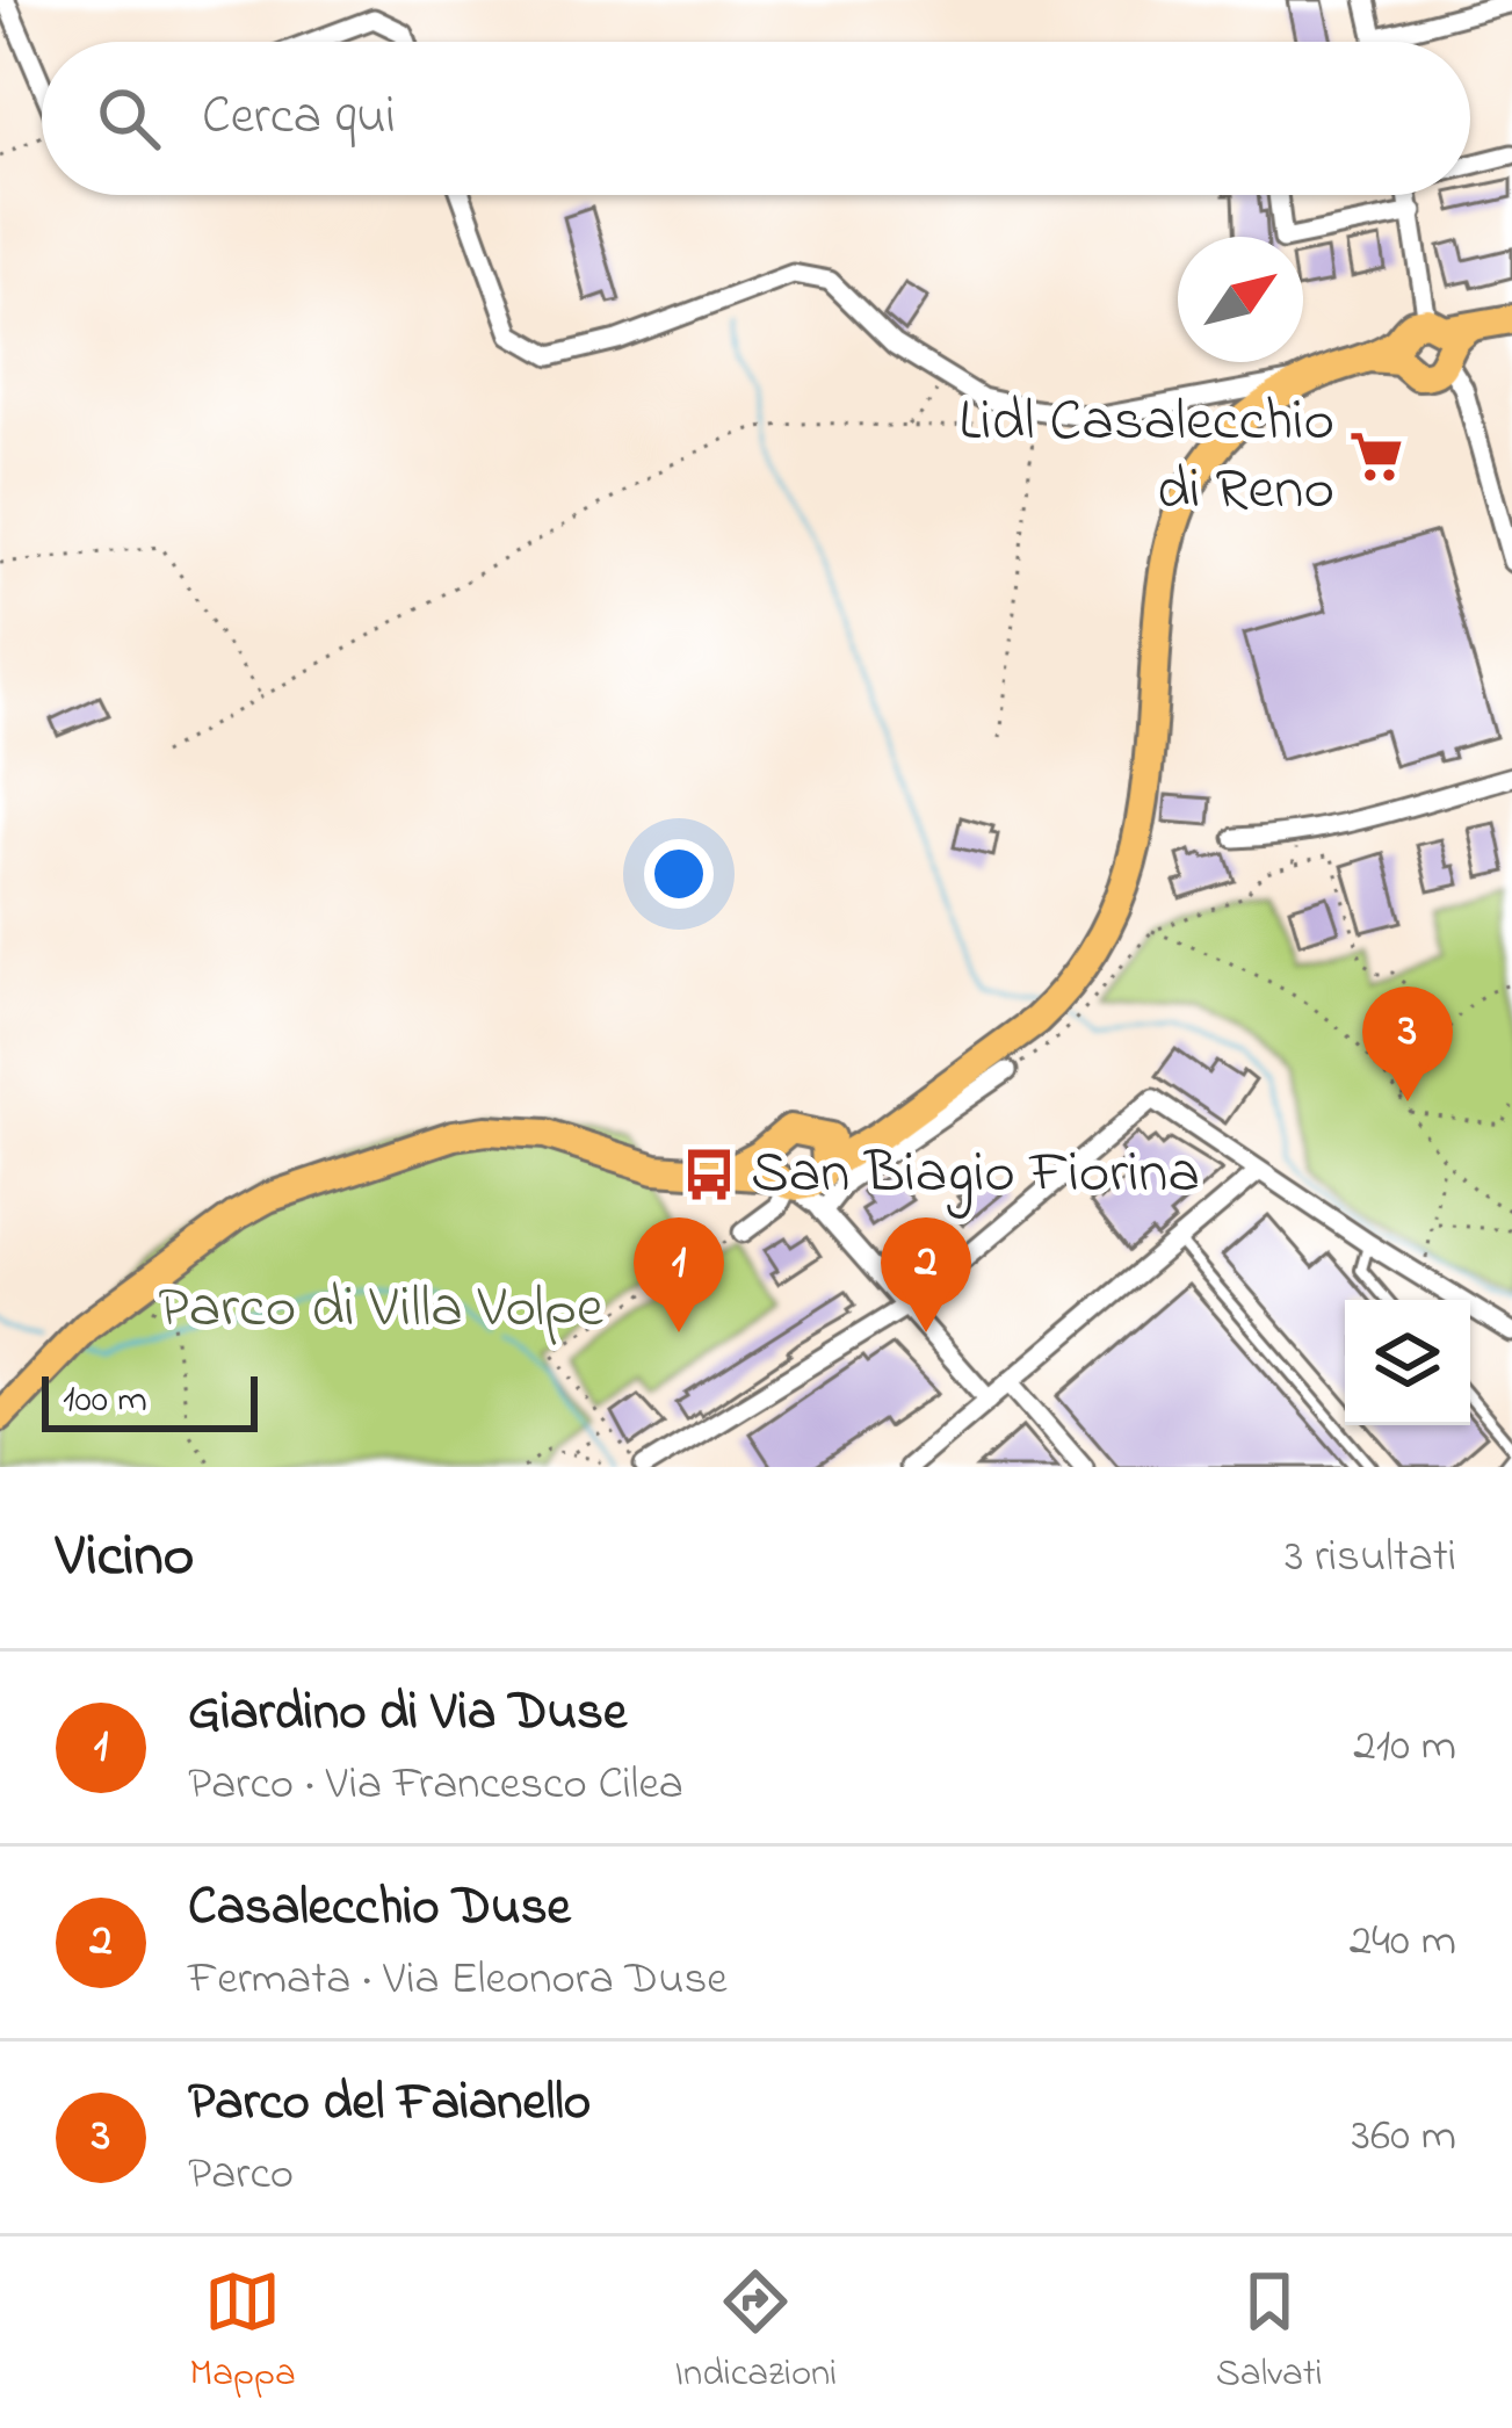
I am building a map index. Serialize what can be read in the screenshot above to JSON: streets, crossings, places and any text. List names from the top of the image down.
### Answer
{
  "parks": ["Parco di Villa Volpe"],
  "places": {
    "supermarket": ["Lidl Casalecchio di Reno"],
    "bus stop": ["San Biagio Fiorina"]
  },
  "scale_bar": "100 m",
  "north": "top right",
  "page": {
    "search": "Cerca qui",
    "pins": ["3", "1", "2"],
    "scale": "100 m",
    "heading": ["Vicino", "3 risultati"],
    "list": [
      {
        "mark": "1",
        "name": "Giardino di Via Duse",
        "note": "Parco · Via Francesco Cilea",
        "value": "210 m"
      },
      {
        "mark": "2",
        "name": "Casalecchio Duse",
        "note": "Fermata · Via Eleonora Duse",
        "value": "240 m"
      },
      {
        "mark": "3",
        "name": "Parco del Faianello",
        "note": "Parco",
        "value": "360 m"
      }
    ],
    "nav": ["Mappa", "Indicazioni", "Salvati"]
  }
}
